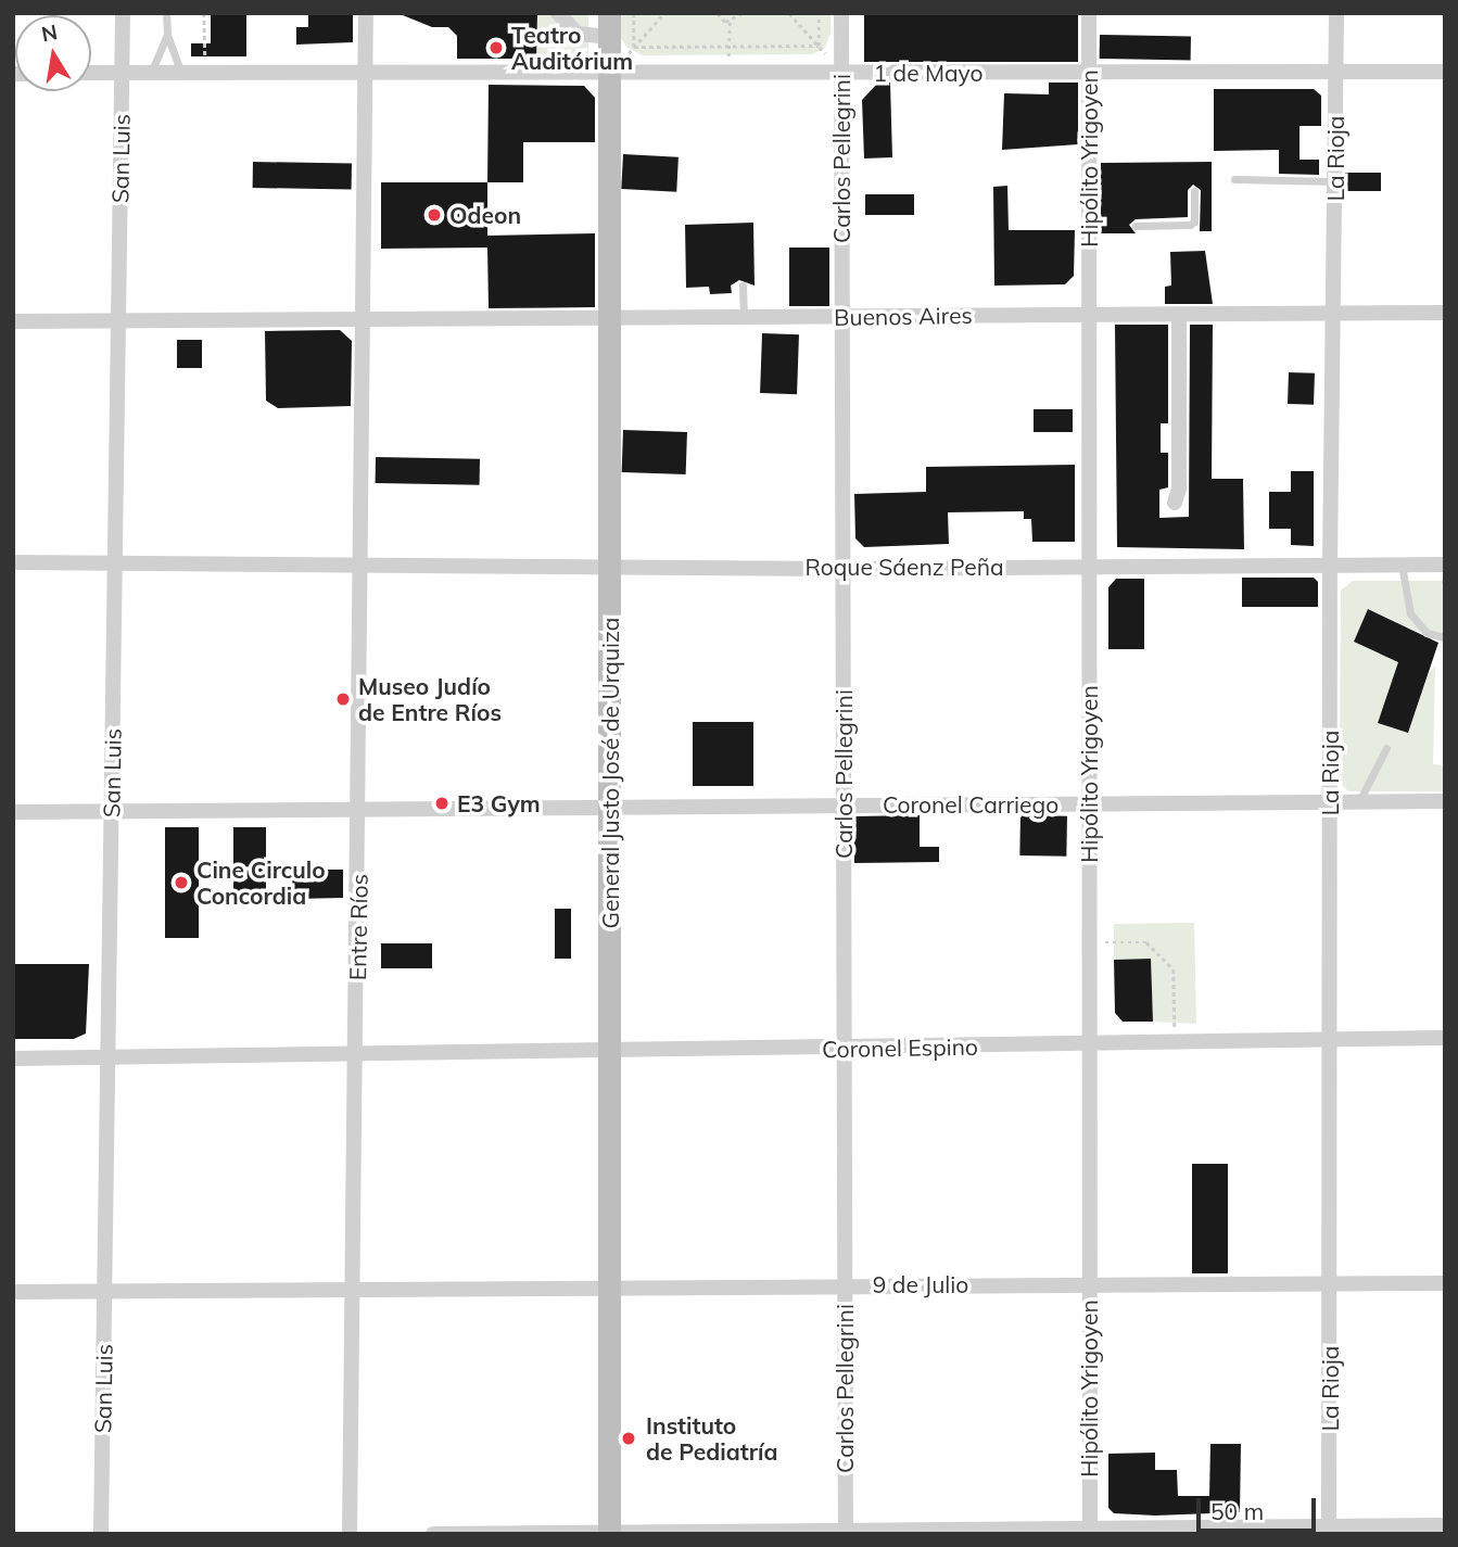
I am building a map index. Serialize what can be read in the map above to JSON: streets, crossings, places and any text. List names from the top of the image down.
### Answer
{
  "streets": {
    "street": [
      "1 de Mayo",
      "San Luis",
      "Carlos Pellegrini",
      "Hipólito Yrigoyen",
      "La Rioja",
      "Buenos Aires",
      "Roque Sáenz Peña",
      "General Justo José de Urquiza",
      "Coronel Carriego",
      "Entre Ríos",
      "Coronel Espino",
      "9 de Julio"
    ]
  },
  "crossings": [
    ["1 de Mayo", "San Luis"],
    ["1 de Mayo", "Carlos Pellegrini"],
    ["1 de Mayo", "Hipólito Yrigoyen"],
    ["1 de Mayo", "La Rioja"],
    ["1 de Mayo", "General Justo José de Urquiza"],
    ["1 de Mayo", "Entre Ríos"],
    ["San Luis", "Buenos Aires"],
    ["San Luis", "Roque Sáenz Peña"],
    ["San Luis", "Coronel Carriego"],
    ["San Luis", "Coronel Espino"],
    ["San Luis", "9 de Julio"],
    ["Carlos Pellegrini", "Buenos Aires"],
    ["Carlos Pellegrini", "Roque Sáenz Peña"],
    ["Carlos Pellegrini", "Coronel Carriego"],
    ["Carlos Pellegrini", "Coronel Espino"],
    ["Carlos Pellegrini", "9 de Julio"],
    ["Hipólito Yrigoyen", "Buenos Aires"],
    ["Hipólito Yrigoyen", "Roque Sáenz Peña"],
    ["Hipólito Yrigoyen", "Coronel Carriego"],
    ["Hipólito Yrigoyen", "Coronel Espino"],
    ["Hipólito Yrigoyen", "9 de Julio"],
    ["La Rioja", "Buenos Aires"],
    ["La Rioja", "Roque Sáenz Peña"],
    ["La Rioja", "Coronel Carriego"],
    ["La Rioja", "Coronel Espino"],
    ["La Rioja", "9 de Julio"],
    ["Buenos Aires", "General Justo José de Urquiza"],
    ["Buenos Aires", "Entre Ríos"],
    ["Roque Sáenz Peña", "General Justo José de Urquiza"],
    ["Roque Sáenz Peña", "Entre Ríos"],
    ["General Justo José de Urquiza", "Coronel Carriego"],
    ["General Justo José de Urquiza", "Coronel Espino"],
    ["General Justo José de Urquiza", "9 de Julio"],
    ["Coronel Carriego", "Entre Ríos"],
    ["Entre Ríos", "Coronel Espino"],
    ["Entre Ríos", "9 de Julio"]
  ],
  "places": [
    "Teatro Auditórium",
    "Odeon",
    "Museo Judío de Entre Ríos",
    "E3 Gym",
    "Cine Circulo Concordia",
    "Instituto de Pediatría"
  ],
  "scale_bar": "50 m",
  "north": "top"
}
